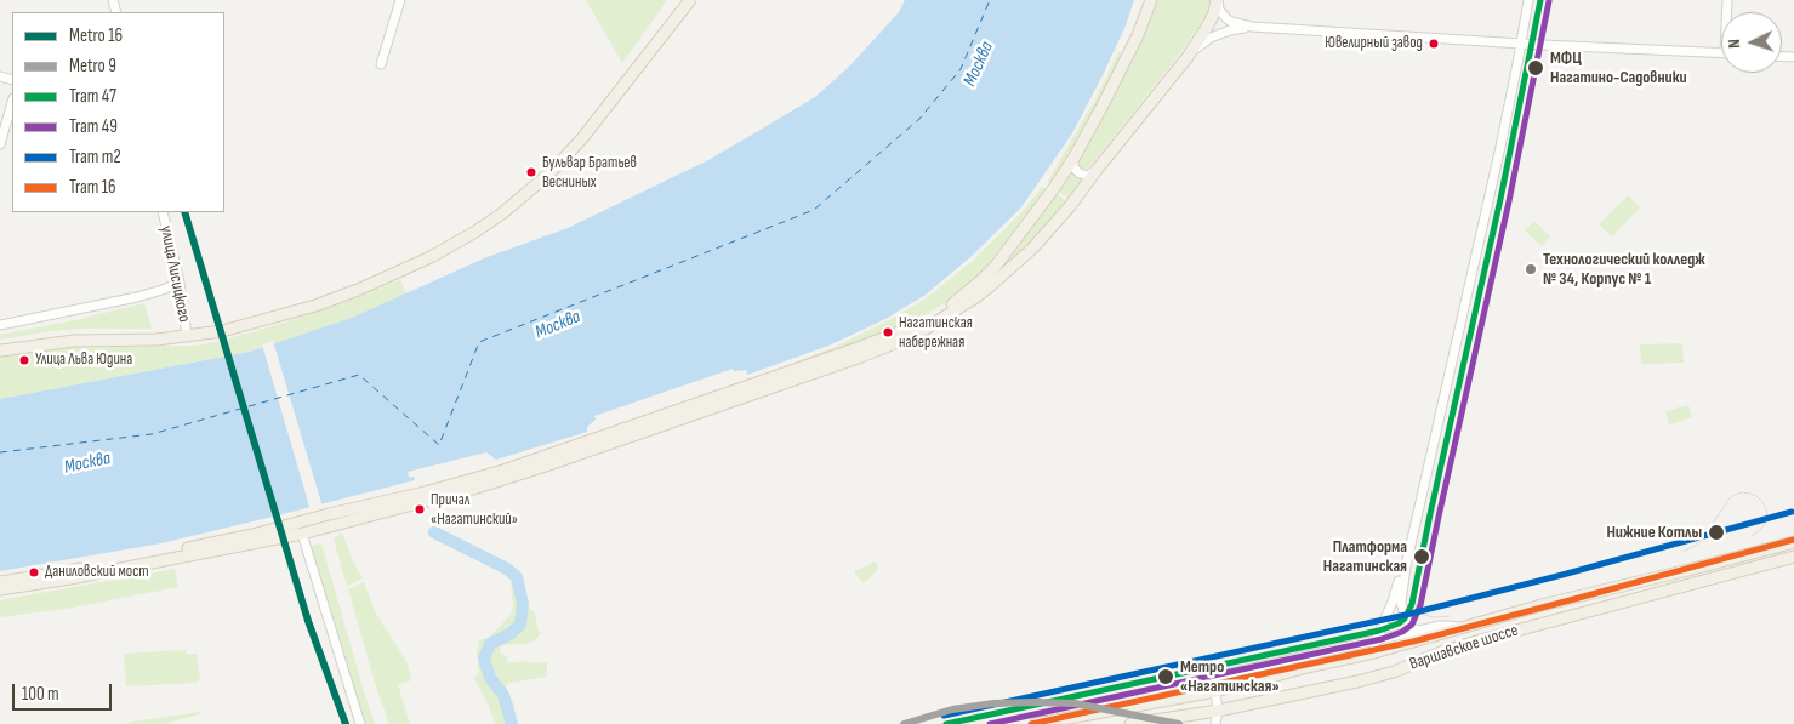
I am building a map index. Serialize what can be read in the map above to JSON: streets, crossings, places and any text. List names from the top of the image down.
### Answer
{
  "streets": {
    "main road": ["Варшавское шоссе"],
    "street": ["улица Лисицкого"]
  },
  "water": ["Москва"],
  "places": [
    "Ювелирный завод",
    "МФЦ Нагатино-Садовники",
    "Бульвар Братьев Весниных",
    "Технологический колледж № 34, Корпус № 1",
    "Нагатинская набережная",
    "Улица Льва Юдина",
    "Причал «Нагатинский»",
    "Нижние Котлы",
    "Платформа Нагатинская",
    "Даниловский мост",
    "Метро «Нагатинская»"
  ],
  "lines": [
    "tram line 47",
    "tram line 49",
    "metro line 16",
    "tram line т2",
    "tram line 16",
    "metro line 9"
  ],
  "legend": [
    "Metro 16",
    "Metro 9",
    "Tram 47",
    "Tram 49",
    "Tram т2",
    "Tram 16"
  ],
  "scale_bar": "100 m",
  "north": "left"
}
